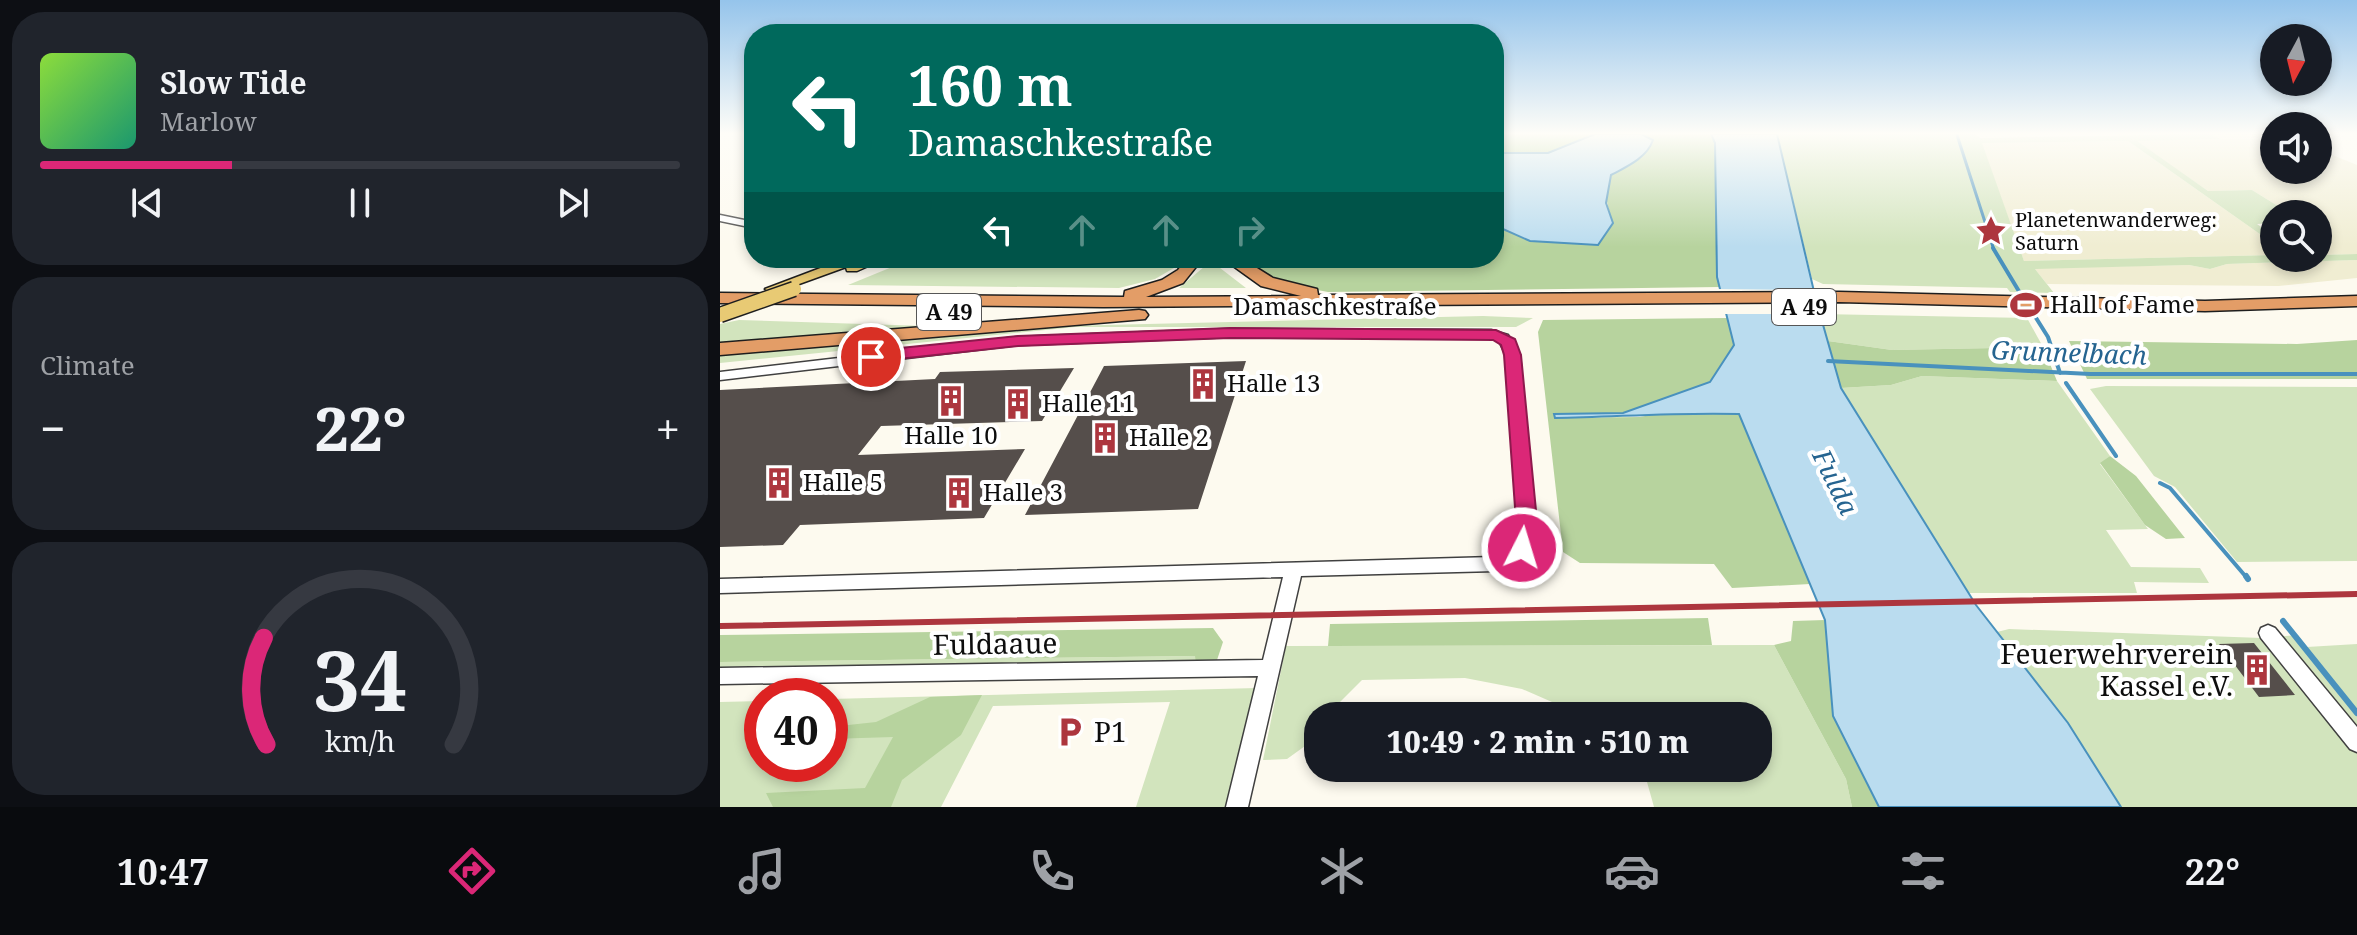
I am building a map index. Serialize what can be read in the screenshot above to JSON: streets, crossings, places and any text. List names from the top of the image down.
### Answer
{
  "streets": {
    "highway": ["A 49"],
    "street": ["Damaschkestraße", "Fuldaaue"]
  },
  "water": ["Grunnelbach", "Fulda"],
  "places": {
    "place": ["Planetenwanderweg: Saturn"],
    "sports": ["Hall of Fame"],
    "building": [
      "Halle 13",
      "Halle 10",
      "Halle 11",
      "Halle 2",
      "Halle 5",
      "Halle 3",
      "Feuerwehrverein Kassel e.V."
    ],
    "parking": ["P1"]
  },
  "north": "bottom",
  "page": {
    "turn": ["160 m", "Damaschkestraße"],
    "song": ["Slow Tide", "Marlow"],
    "tile": "Climate",
    "heat": ["−", "22°", "+"],
    "limit": "40",
    "trip": "10:49 · 2 min · 510 m",
    "tabs": ["10:47", "22°"],
    "gauge": ["34", "km/h"]
  }
}
